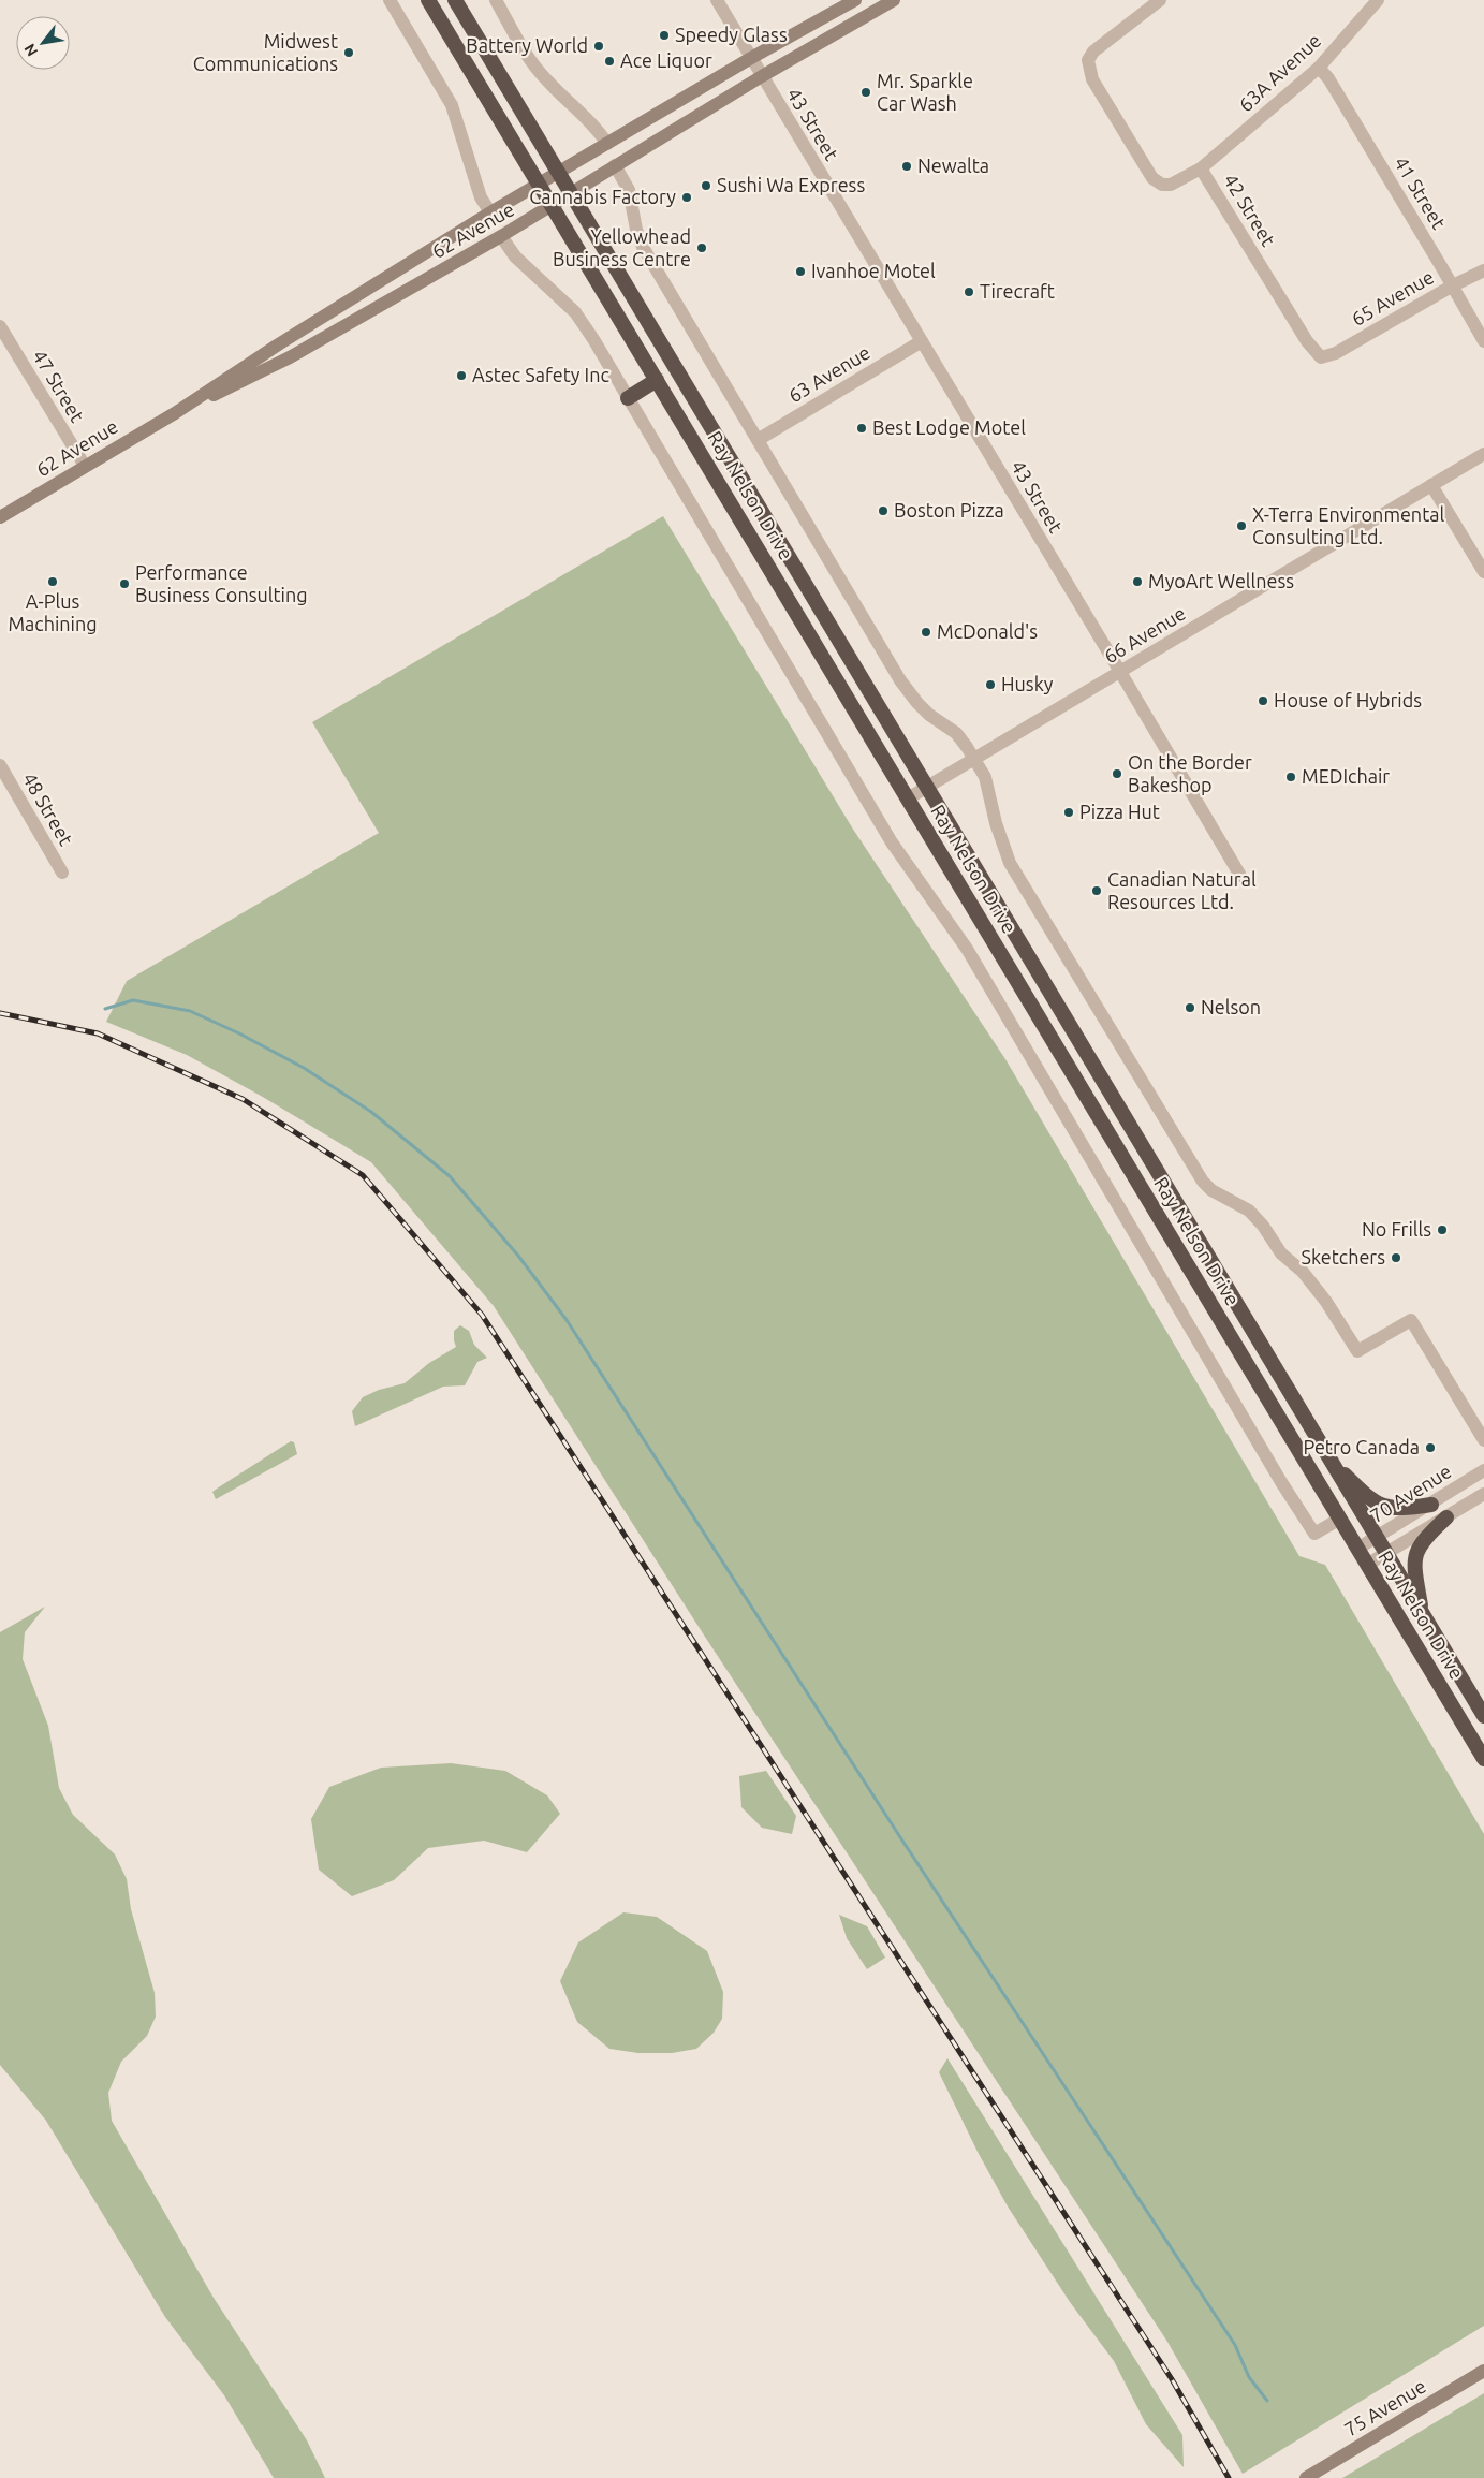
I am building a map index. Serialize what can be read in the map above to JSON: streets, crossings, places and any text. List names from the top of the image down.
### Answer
{
  "streets": {
    "highway": ["Ray Nelson Drive"],
    "main road": ["62 Avenue", "75 Avenue"],
    "street": [
      "63A Avenue",
      "43 Street",
      "41 Street",
      "42 Street",
      "65 Avenue",
      "63 Avenue",
      "47 Street",
      "66 Avenue",
      "48 Street",
      "70 Avenue"
    ]
  },
  "crossings": [
    ["63A Avenue", "41 Street"],
    ["63A Avenue", "42 Street"],
    ["43 Street", "62 Avenue"],
    ["43 Street", "63 Avenue"],
    ["43 Street", "66 Avenue"],
    ["41 Street", "65 Avenue"],
    ["42 Street", "65 Avenue"],
    ["62 Avenue", "47 Street"],
    ["62 Avenue", "Ray Nelson Drive"],
    ["Ray Nelson Drive", "66 Avenue"],
    ["Ray Nelson Drive", "70 Avenue"]
  ],
  "places": [
    "Speedy Glass",
    "Battery World",
    "Midwest Communications",
    "Ace Liquor",
    "Mr. Sparkle Car Wash",
    "Newalta",
    "Sushi Wa Express",
    "Cannabis Factory",
    "Yellowhead Business Centre",
    "Ivanhoe Motel",
    "Tirecraft",
    "Astec Safety Inc",
    "Best Lodge Motel",
    "Boston Pizza",
    "X-Terra Environmental Consulting Ltd.",
    "A-Plus Machining",
    "MyoArt Wellness",
    "Performance Business Consulting",
    "McDonald's",
    "Husky",
    "House of Hybrids",
    "On the Border Bakeshop",
    "MEDIchair",
    "Pizza Hut",
    "Canadian Natural Resources Ltd.",
    "Nelson",
    "No Frills",
    "Sketchers",
    "Petro Canada"
  ],
  "north": "bottom left"
}
